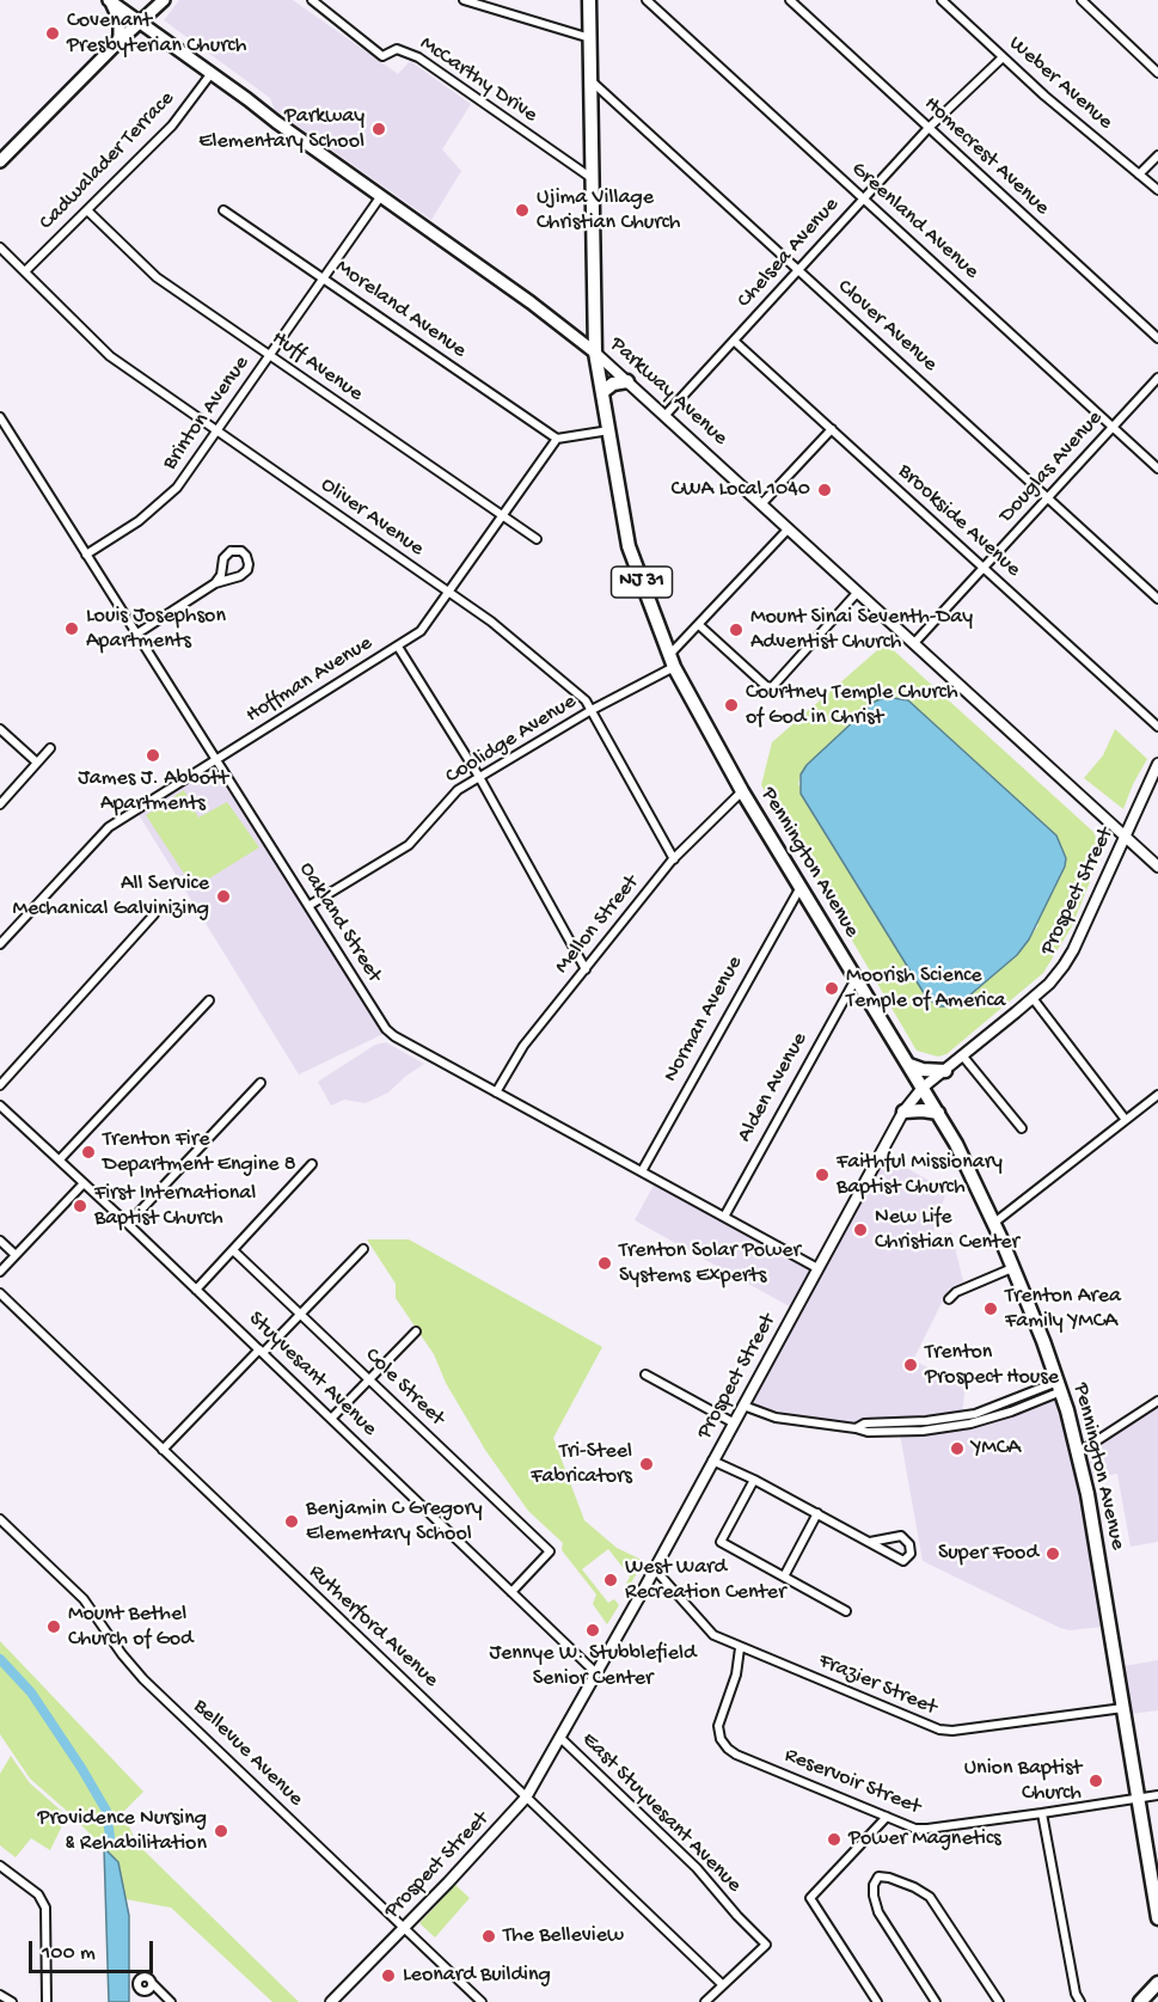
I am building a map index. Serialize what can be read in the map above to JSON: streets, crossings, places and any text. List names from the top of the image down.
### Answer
{
  "streets": {
    "main road": ["Parkway Avenue", "NJ 31", "Pennington Avenue"],
    "street": [
      "McCarthy Drive",
      "Weber Avenue",
      "Homecrest Avenue",
      "Cadwalader Terrace",
      "Greenland Avenue",
      "Chelsea Avenue",
      "Moreland Avenue",
      "Clover Avenue",
      "Huff Avenue",
      "Brinton Avenue",
      "Douglas Avenue",
      "Oliver Avenue",
      "Brookside Avenue",
      "Hoffman Avenue",
      "Coolidge Avenue",
      "Prospect Street",
      "Oakland Street",
      "Mellon Street",
      "Norman Avenue",
      "Alden Avenue",
      "Stuyvesant Avenue",
      "Cole Street",
      "Rutherford Avenue",
      "Frazier Street",
      "Bellevue Avenue",
      "Reservoir Street",
      "East Stuyvesant Avenue"
    ]
  },
  "crossings": [
    ["McCarthy Drive", "NJ 31"],
    ["Weber Avenue", "Chelsea Avenue"],
    ["Homecrest Avenue", "Chelsea Avenue"],
    ["Cadwalader Terrace", "Huff Avenue"],
    ["Cadwalader Terrace", "Parkway Avenue"],
    ["Cadwalader Terrace", "Oliver Avenue"],
    ["Greenland Avenue", "Chelsea Avenue"],
    ["Greenland Avenue", "Douglas Avenue"],
    ["Chelsea Avenue", "Clover Avenue"],
    ["Chelsea Avenue", "Parkway Avenue"],
    ["Chelsea Avenue", "Brookside Avenue"],
    ["Moreland Avenue", "Brinton Avenue"],
    ["Moreland Avenue", "Hoffman Avenue"],
    ["Clover Avenue", "Douglas Avenue"],
    ["Clover Avenue", "NJ 31"],
    ["Huff Avenue", "Brinton Avenue"],
    ["Huff Avenue", "Hoffman Avenue"],
    ["Parkway Avenue", "Brinton Avenue"],
    ["Parkway Avenue", "Douglas Avenue"],
    ["Parkway Avenue", "NJ 31"],
    ["Parkway Avenue", "Coolidge Avenue"],
    ["Parkway Avenue", "Pennington Avenue"],
    ["Parkway Avenue", "Prospect Street"],
    ["Brinton Avenue", "Oliver Avenue"],
    ["Brinton Avenue", "Oakland Street"],
    ["Douglas Avenue", "Brookside Avenue"],
    ["Oliver Avenue", "Hoffman Avenue"],
    ["Oliver Avenue", "Coolidge Avenue"],
    ["Oliver Avenue", "Mellon Street"],
    ["NJ 31", "Pennington Avenue"],
    ["Hoffman Avenue", "Oakland Street"],
    ["Coolidge Avenue", "Pennington Avenue"],
    ["Coolidge Avenue", "Oakland Street"],
    ["Pennington Avenue", "Prospect Street"],
    ["Pennington Avenue", "Mellon Street"],
    ["Pennington Avenue", "Norman Avenue"],
    ["Pennington Avenue", "Alden Avenue"],
    ["Pennington Avenue", "Frazier Street"],
    ["Pennington Avenue", "Reservoir Street"],
    ["Prospect Street", "Oakland Street"],
    ["Prospect Street", "Stuyvesant Avenue"],
    ["Prospect Street", "Rutherford Avenue"],
    ["Prospect Street", "Frazier Street"],
    ["Prospect Street", "Bellevue Avenue"],
    ["Prospect Street", "East Stuyvesant Avenue"],
    ["Oakland Street", "Mellon Street"],
    ["Oakland Street", "Norman Avenue"],
    ["Oakland Street", "Alden Avenue"],
    ["Stuyvesant Avenue", "Cole Street"],
    ["Rutherford Avenue", "East Stuyvesant Avenue"],
    ["Frazier Street", "Reservoir Street"]
  ],
  "places": [
    "Covenant Presbyterian Church",
    "Parkway Elementary School",
    "Ujima Village Christian Church",
    "CWA Local 1040",
    "Louis Josephson Apartments",
    "Mount Sinai Seventh-Day Adventist Church",
    "Courtney Temple Church of God in Christ",
    "James J. Abbott Apartments",
    "All Service Mechanical Galvinizing",
    "Moorish Science Temple of America",
    "Trenton Fire Department Engine 8",
    "Faithful Missionary Baptist Church",
    "First International Baptist Church",
    "New Life Christian Center",
    "Trenton Solar Power Systems Experts",
    "Trenton Area Family YMCA",
    "Trenton Prospect House",
    "YMCA",
    "Tri-Steel Fabricators",
    "Benjamin C Gregory Elementary School",
    "Super Food",
    "West Ward Recreation Center",
    "Mount Bethel Church of God",
    "Jennye W. Stubblefield Senior Center",
    "Union Baptist Church",
    "Providence Nursing & Rehabilitation",
    "Power Magnetics",
    "The Belleview",
    "Leonard Building"
  ],
  "scale_bar": "100 m"
}
